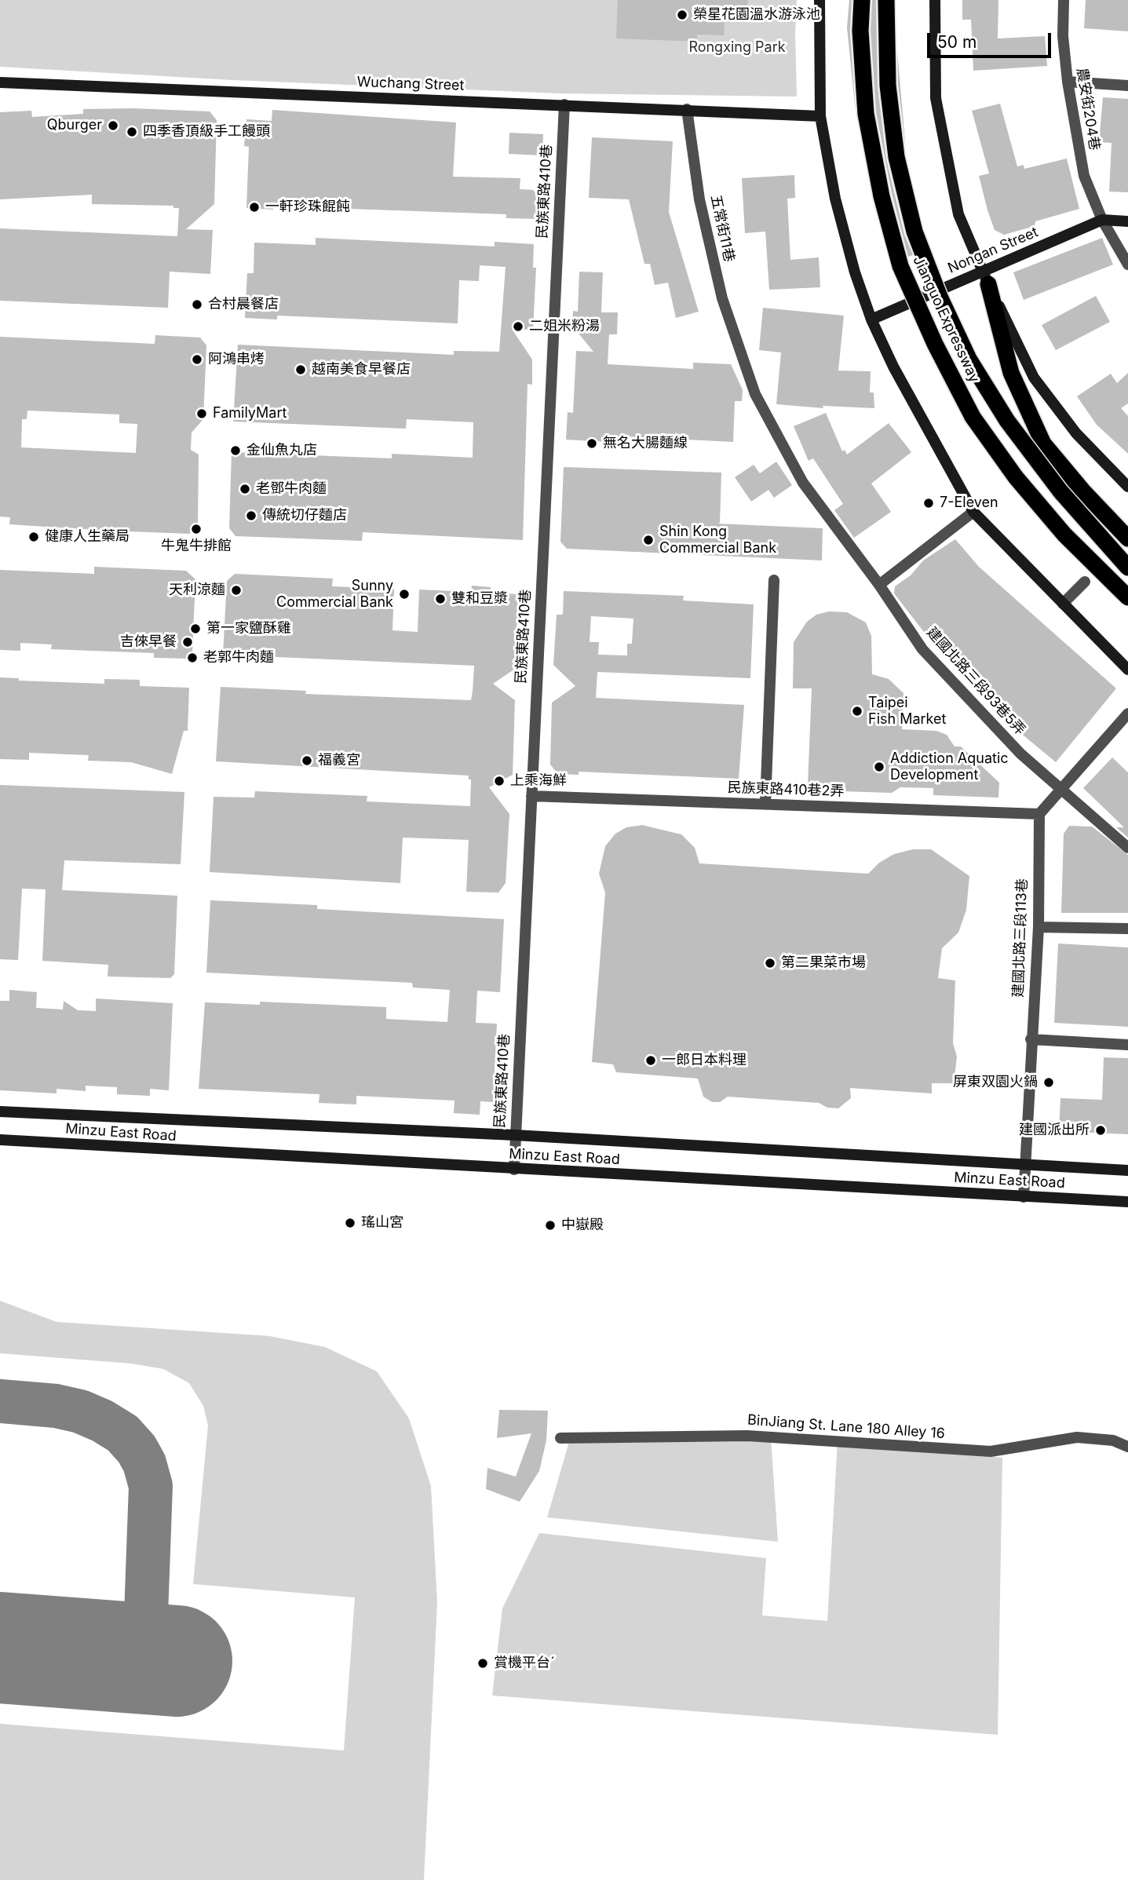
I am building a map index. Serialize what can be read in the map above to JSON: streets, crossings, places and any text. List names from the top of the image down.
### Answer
{
  "streets": {
    "highway": ["Jianguo Expressway"],
    "street": [
      "Wuchang Street",
      "農安街204巷",
      "民族東路410巷",
      "五常街11巷",
      "Nongan Street",
      "建國北路三段93巷5弄",
      "民族東路410巷2弄",
      "建國北路三段113巷",
      "Minzu East Road",
      "BinJiang St. Lane 180 Alley 16"
    ]
  },
  "crossings": [
    ["Wuchang Street", "民族東路410巷"],
    ["Wuchang Street", "五常街11巷"],
    ["農安街204巷", "Nongan Street"],
    ["民族東路410巷", "民族東路410巷2弄"],
    ["民族東路410巷", "Minzu East Road"],
    ["五常街11巷", "建國北路三段93巷5弄"],
    ["民族東路410巷2弄", "建國北路三段113巷"],
    ["建國北路三段113巷", "Minzu East Road"]
  ],
  "parks": ["Rongxing Park"],
  "places": [
    "榮星花園溫水游泳池",
    "Qburger",
    "四季香頂級手工饅頭",
    "一軒珍珠餛飩",
    "合村晨餐店",
    "二姐米粉湯",
    "阿鴻串烤",
    "越南美食早餐店",
    "FamilyMart",
    "無名大腸麵線",
    "金仙魚丸店",
    "老鄧牛肉麵",
    "7-Eleven",
    "傳統切仔麵店",
    "牛鬼牛排館",
    "健康人生藥局",
    "Shin Kong Commercial Bank",
    "天利涼麵",
    "Sunny Commercial Bank",
    "雙和豆漿",
    "第一家鹽酥雞",
    "吉倈早餐",
    "老郭牛肉麵",
    "Taipei Fish Market",
    "福義宮",
    "Addiction Aquatic Development",
    "上乘海鮮",
    "第二果菜市場",
    "一郎日本料理",
    "屏東双園火鍋",
    "建國派出所",
    "瑤山宮",
    "中嶽殿",
    "賞機平台ˊ"
  ],
  "scale_bar": "50 m"
}
